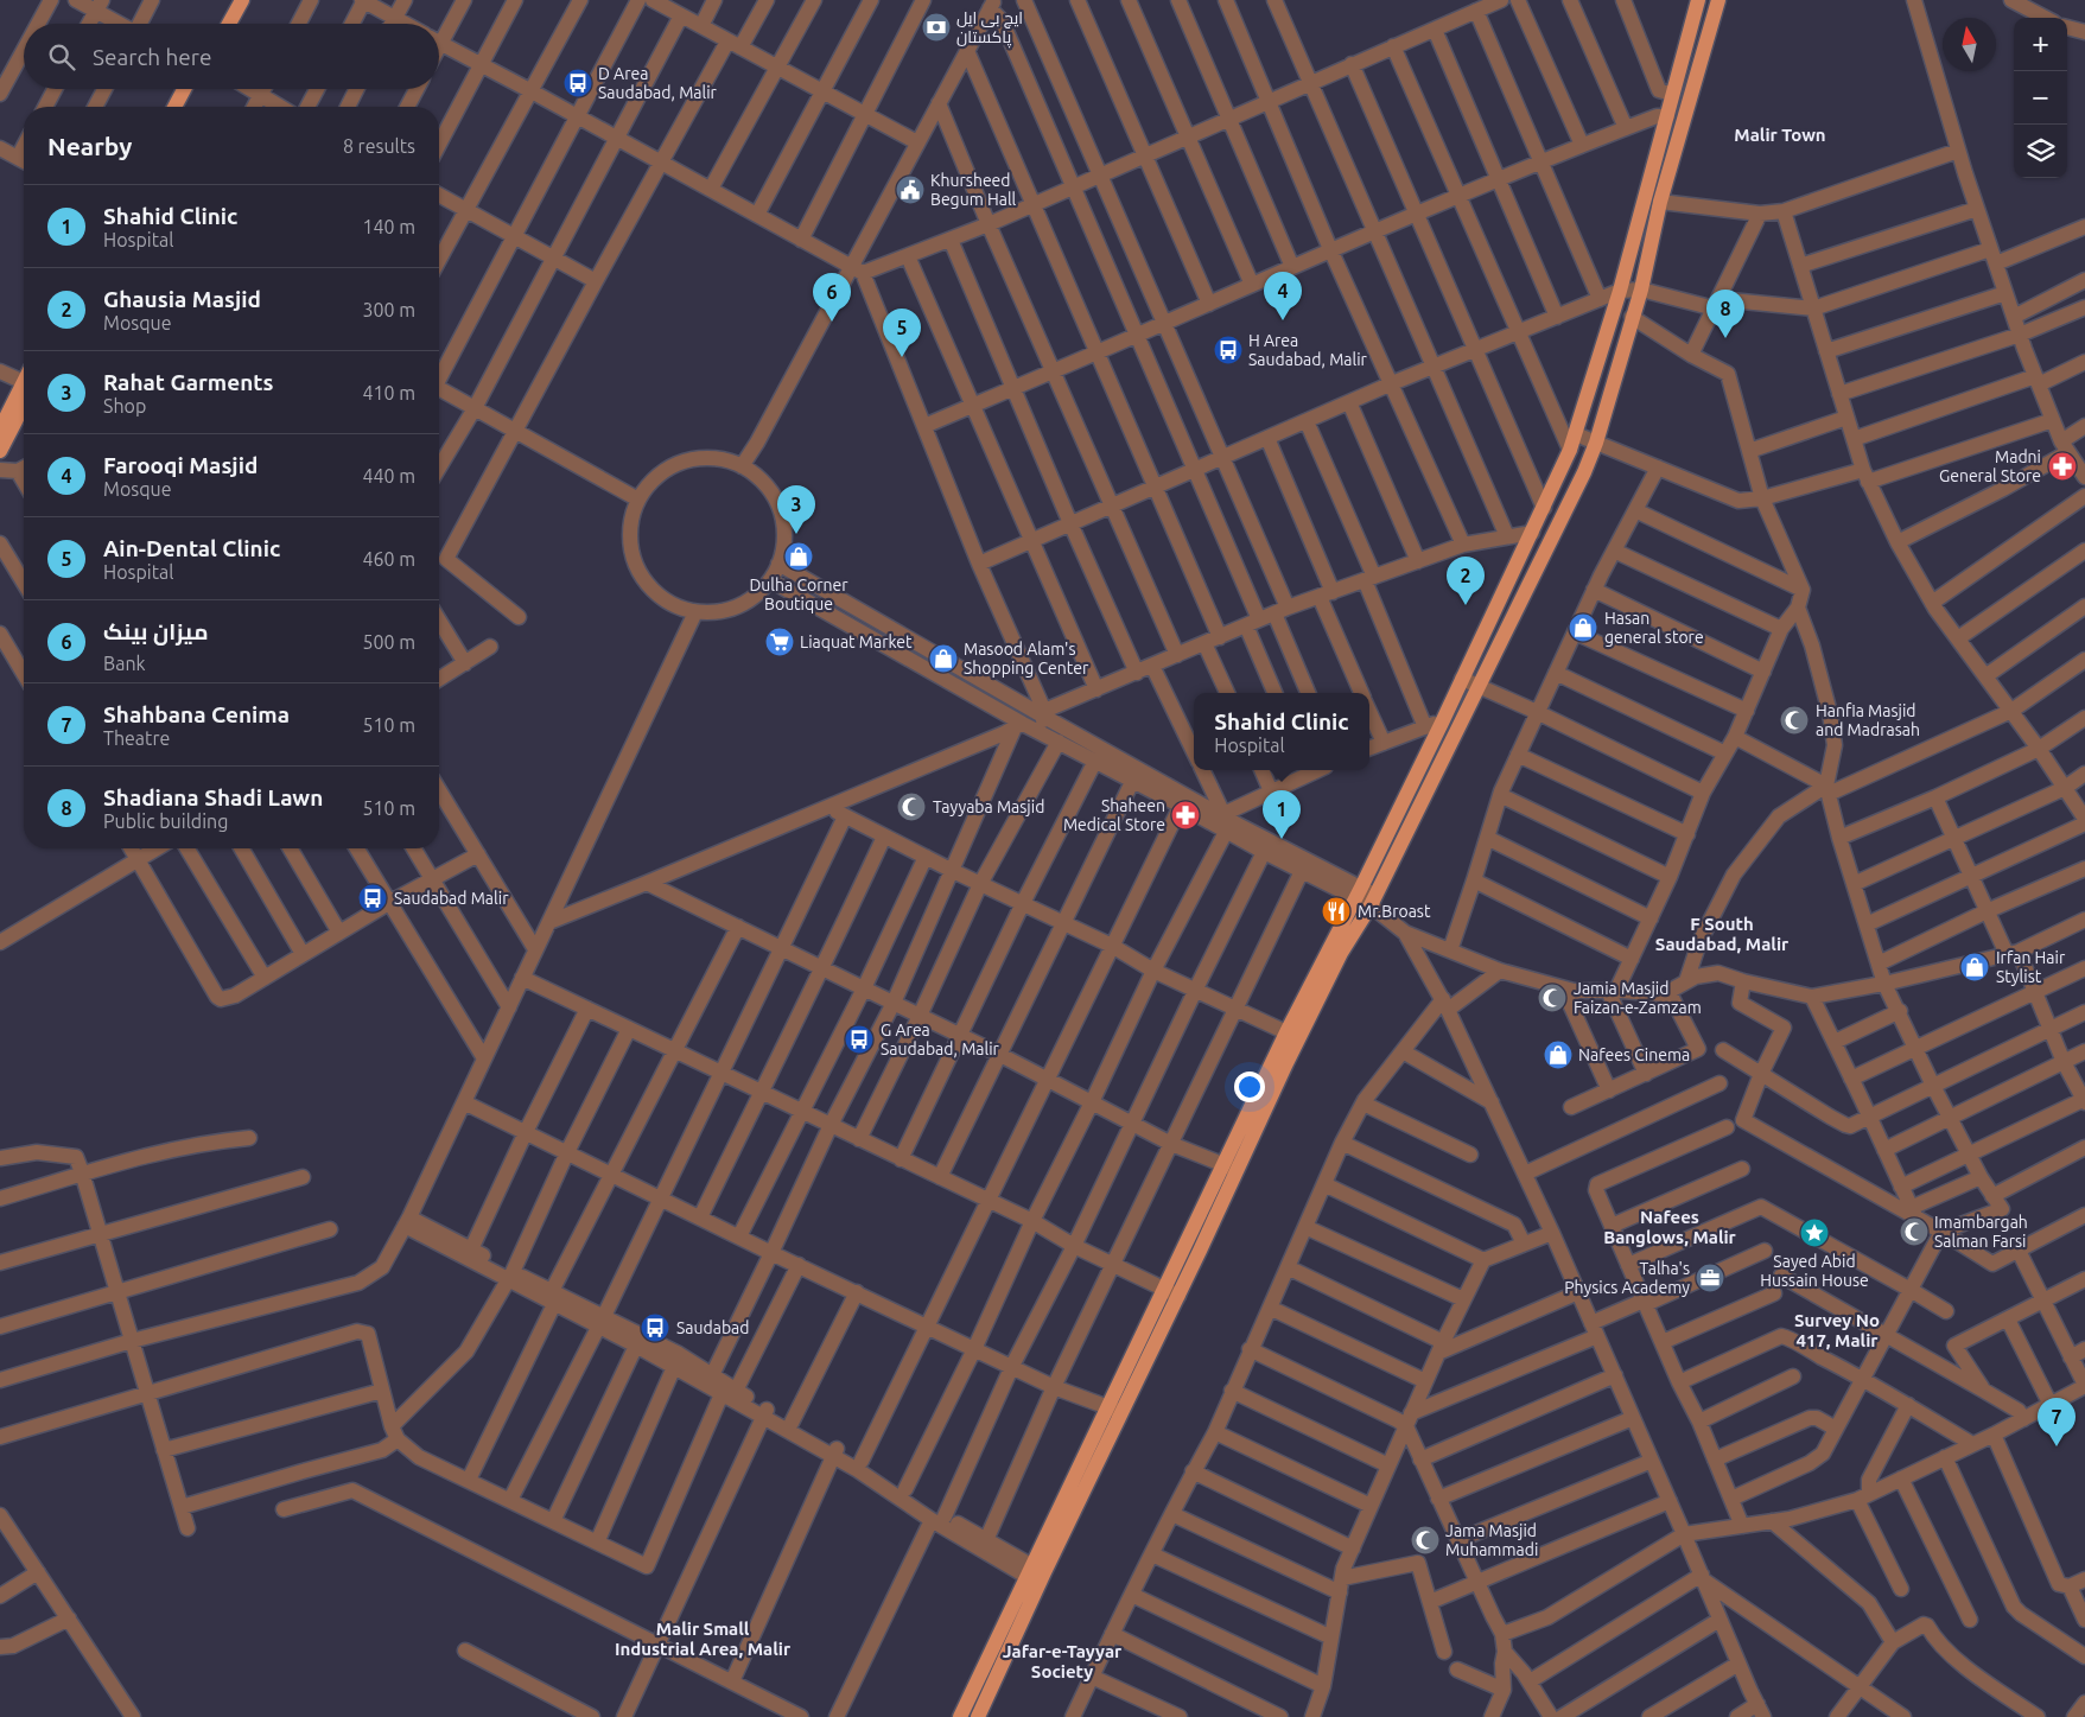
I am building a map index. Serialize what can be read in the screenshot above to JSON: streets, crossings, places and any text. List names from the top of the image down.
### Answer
{
  "districts": [
    "Malir Town",
    "F South Saudabad, Malir",
    "Nafees Banglows, Malir",
    "Survey No 417, Malir",
    "Malir Small Industrial Area, Malir",
    "Jafar-e-Tayyar Society"
  ],
  "places": {
    "bank": ["ایچ بی ایل پاکستان"],
    "bus stop": [
      "D Area Saudabad, Malir",
      "H Area Saudabad, Malir",
      "Saudabad Malir",
      "G Area Saudabad, Malir",
      "Saudabad"
    ],
    "public building": ["Khursheed Begum Hall"],
    "pharmacy": ["Madni General Store", "Shaheen Medical Store"],
    "shop": [
      "Dulha Corner Boutique",
      "Hasan general store",
      "Masood Alam's Shopping Center",
      "Irfan Hair Stylist",
      "Nafees Cinema"
    ],
    "supermarket": ["Liaquat Market"],
    "mosque": [
      "Hanfia Masjid and Madrasah",
      "Tayyaba Masjid",
      "Jamia Masjid Faizan-e-Zamzam",
      "Imambargah Salman Farsi",
      "Jama Masjid Muhammadi"
    ],
    "restaurant": ["Mr.Broast"],
    "place": ["Sayed Abid Hussain House"],
    "office": ["Talha's Physics Academy"]
  },
  "north": "top",
  "page": {
    "map_buttons": ["+", "−"],
    "search": "Search here",
    "heading": ["Nearby", "8 results"],
    "list": [
      {
        "mark": "1",
        "name": "Shahid Clinic",
        "note": "Hospital",
        "value": "140 m"
      },
      {
        "mark": "2",
        "name": "Ghausia Masjid",
        "note": "Mosque",
        "value": "300 m"
      },
      {
        "mark": "3",
        "name": "Rahat Garments",
        "note": "Shop",
        "value": "410 m"
      },
      {
        "mark": "4",
        "name": "Farooqi Masjid",
        "note": "Mosque",
        "value": "440 m"
      },
      {
        "mark": "5",
        "name": "Ain-Dental Clinic",
        "note": "Hospital",
        "value": "460 m"
      },
      {
        "mark": "6",
        "name": "میزان بینک",
        "note": "Bank",
        "value": "500 m"
      },
      {
        "mark": "7",
        "name": "Shahbana Cenima",
        "note": "Theatre",
        "value": "510 m"
      },
      {
        "mark": "8",
        "name": "Shadiana Shadi Lawn",
        "note": "Public building",
        "value": "510 m"
      }
    ],
    "pins": [
      "4",
      "6",
      "8",
      "5",
      "3",
      "2",
      "1",
      "7"
    ],
    "popup": ["Shahid Clinic", "Hospital"]
  }
}
